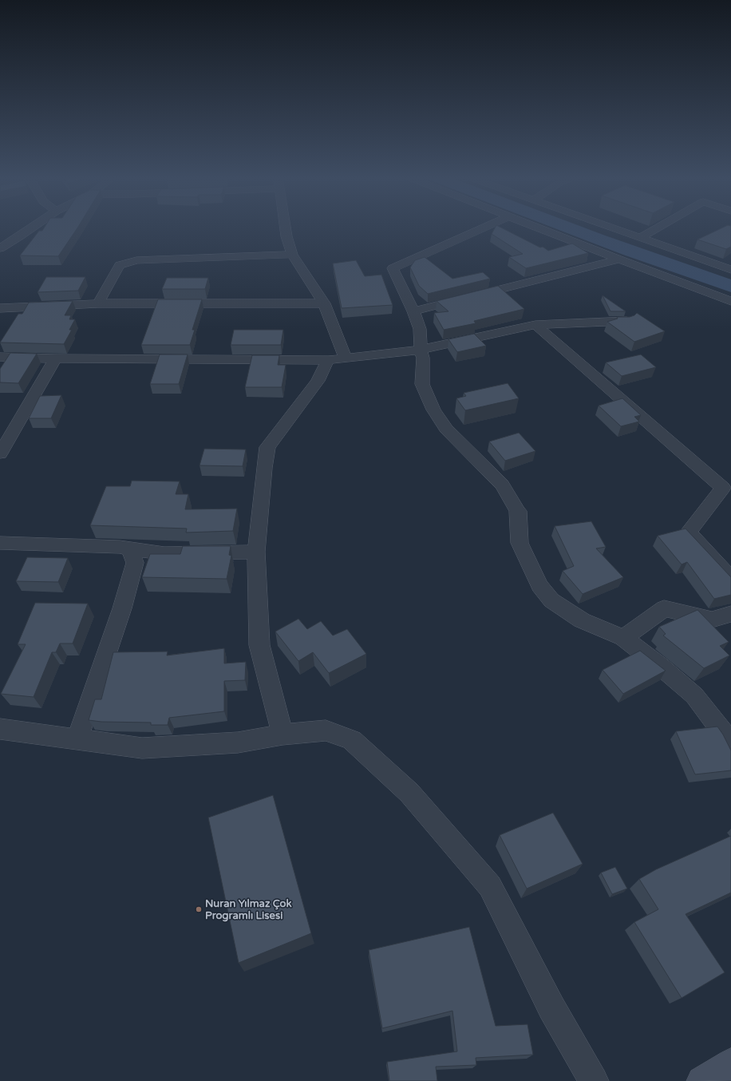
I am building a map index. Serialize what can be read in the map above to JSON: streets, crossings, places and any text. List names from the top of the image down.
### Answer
{
  "places": ["Nuran Yılmaz Çok Programlı Lisesi"]
}
